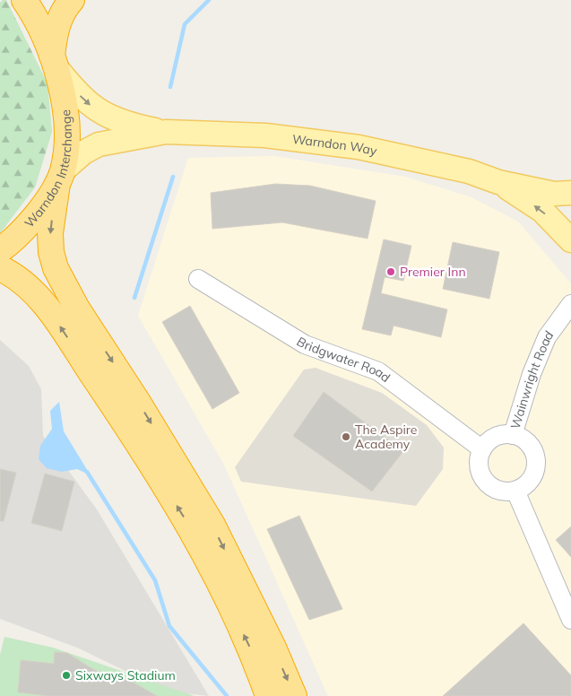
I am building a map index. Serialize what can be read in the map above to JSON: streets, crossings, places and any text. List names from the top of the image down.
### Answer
{
  "streets": {
    "highway": ["Warndon Interchange"],
    "main road": ["Warndon Way"],
    "street": ["Bridgwater Road", "Wainwright Road"]
  },
  "crossings": [
    ["Warndon Way", "Warndon Interchange"],
    ["Bridgwater Road", "Wainwright Road"]
  ],
  "places": ["Premier Inn", "The Aspire Academy", "Sixways Stadium"]
}
